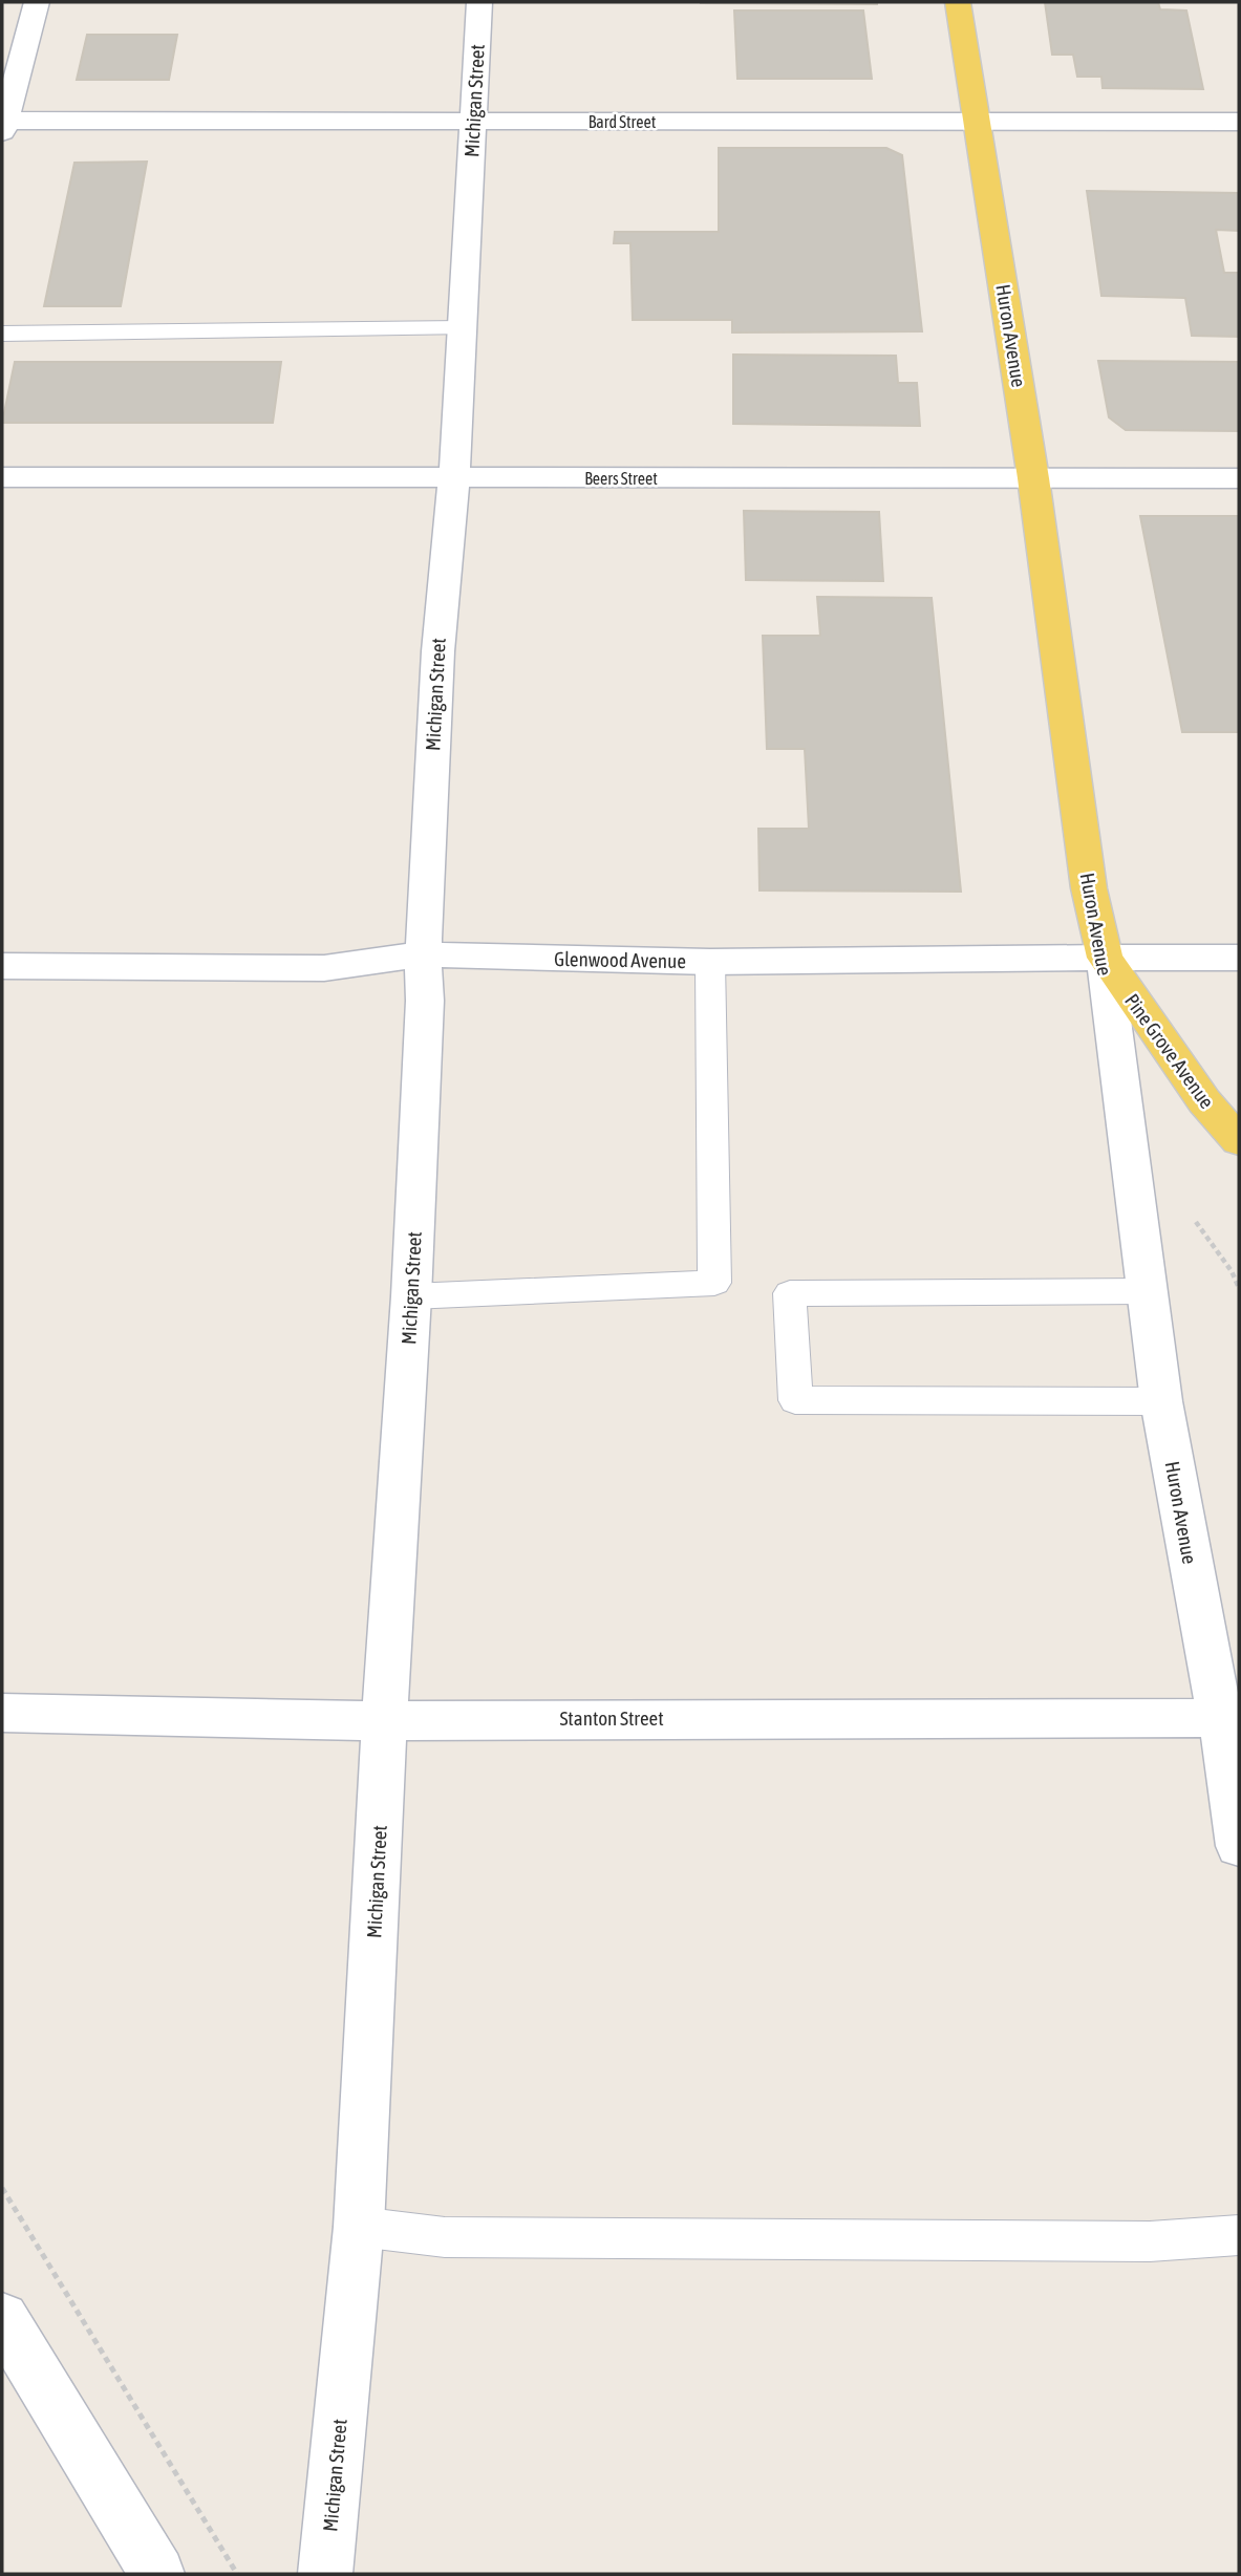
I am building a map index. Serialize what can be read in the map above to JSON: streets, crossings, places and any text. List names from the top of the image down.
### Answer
{
  "streets": {
    "main road": ["Huron Avenue", "Pine Grove Avenue"],
    "street": [
      "Michigan Street",
      "Bard Street",
      "Beers Street",
      "Glenwood Avenue",
      "Stanton Street"
    ]
  },
  "crossings": [
    ["Michigan Street", "Bard Street"],
    ["Michigan Street", "Beers Street"],
    ["Michigan Street", "Glenwood Avenue"],
    ["Michigan Street", "Stanton Street"],
    ["Bard Street", "Huron Avenue"],
    ["Huron Avenue", "Beers Street"],
    ["Huron Avenue", "Glenwood Avenue"],
    ["Huron Avenue", "Pine Grove Avenue"],
    ["Huron Avenue", "Stanton Street"],
    ["Glenwood Avenue", "Pine Grove Avenue"]
  ]
}
